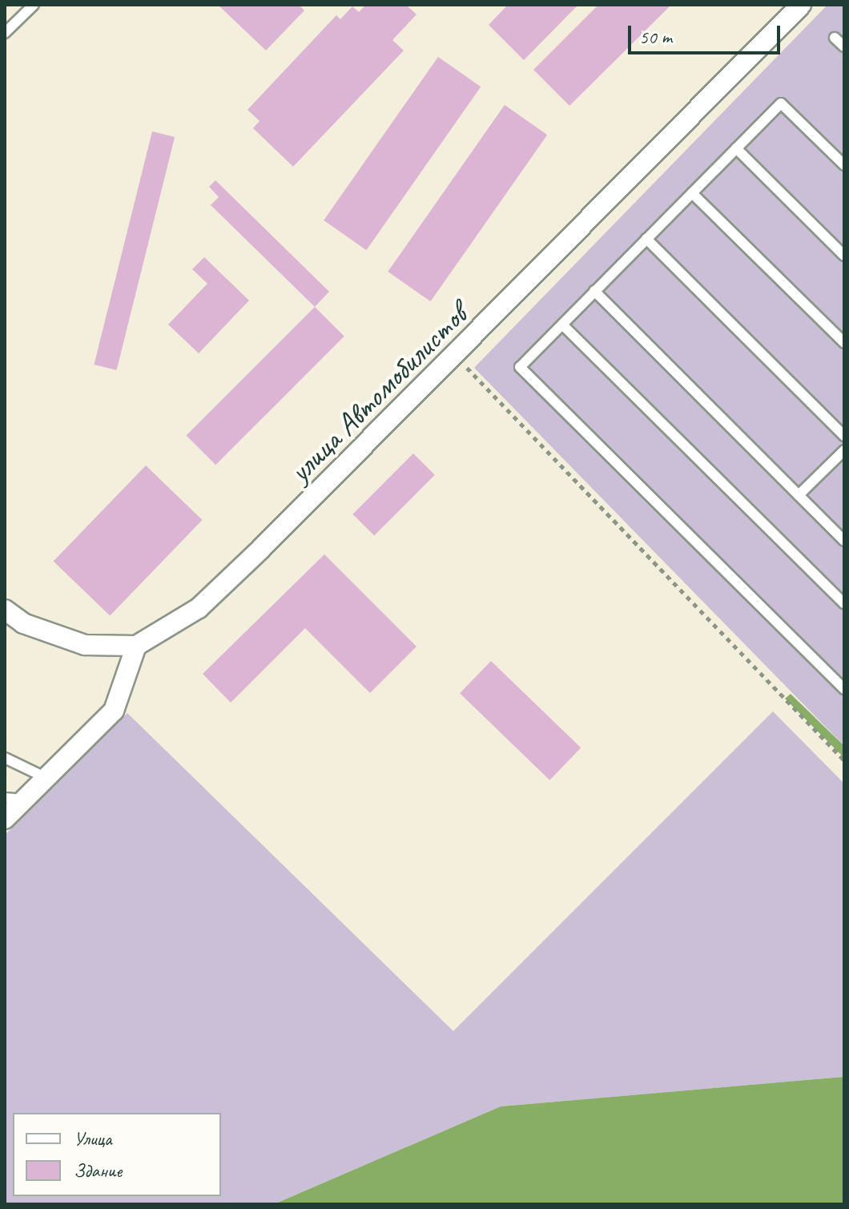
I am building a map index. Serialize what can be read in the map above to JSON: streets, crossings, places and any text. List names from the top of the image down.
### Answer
{
  "streets": {
    "street": ["улица Автомобилистов"]
  },
  "legend": ["Улица", "Здание"],
  "scale_bar": "50 m"
}
